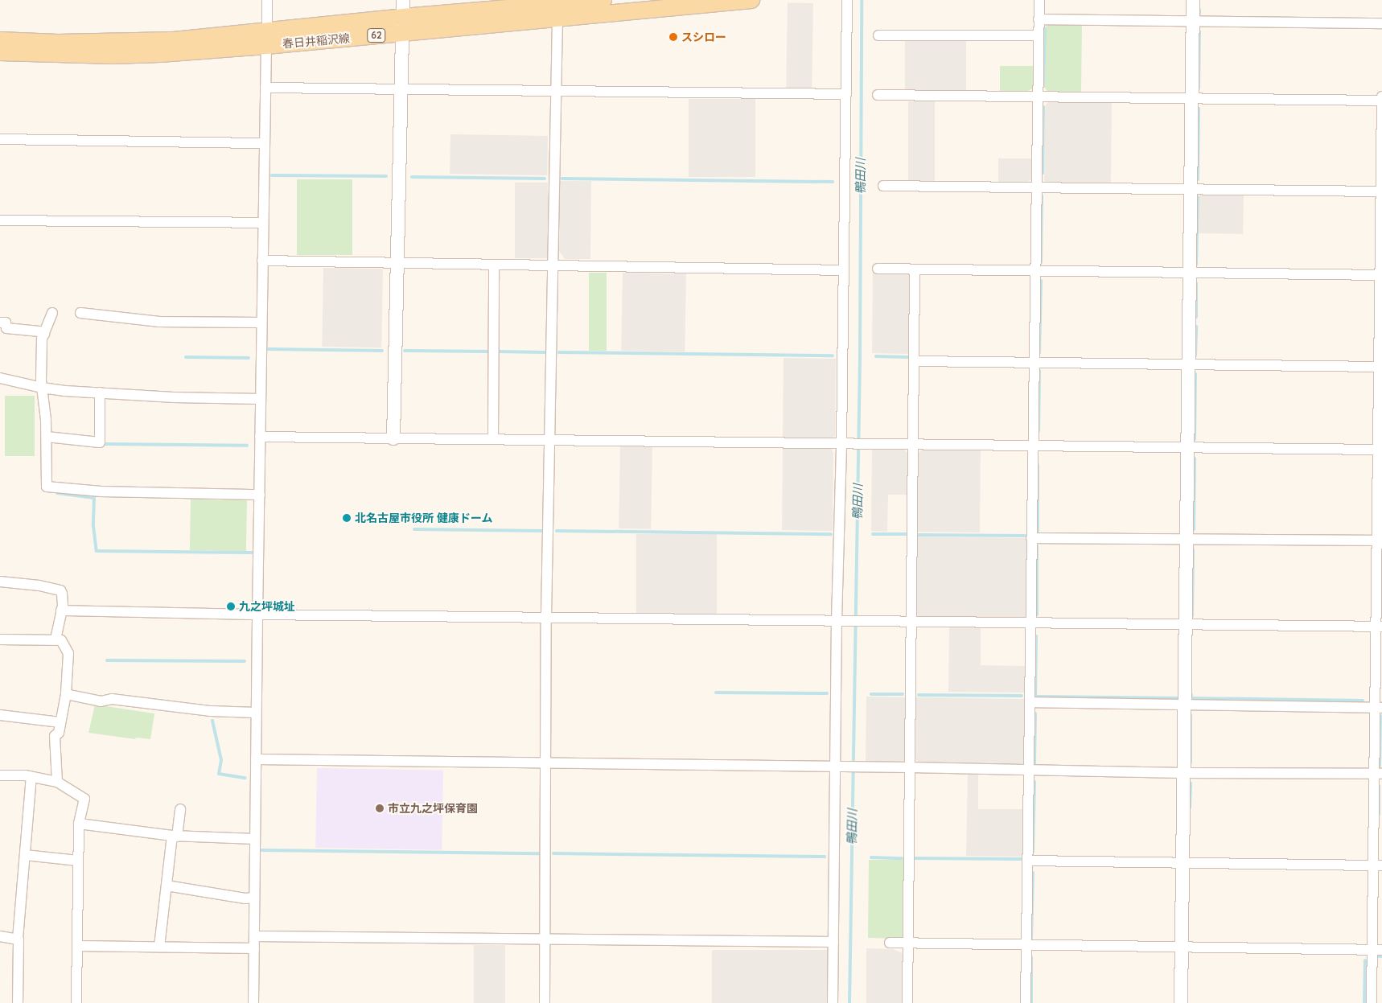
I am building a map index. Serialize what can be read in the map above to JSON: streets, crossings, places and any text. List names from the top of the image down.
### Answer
{
  "streets": {
    "main road": ["62", "春日井稲沢線"]
  },
  "water": ["鴨田川"],
  "places": [
    "スシロー",
    "北名古屋市役所 健康ドーム",
    "九之坪城址",
    "市立九之坪保育園"
  ]
}
